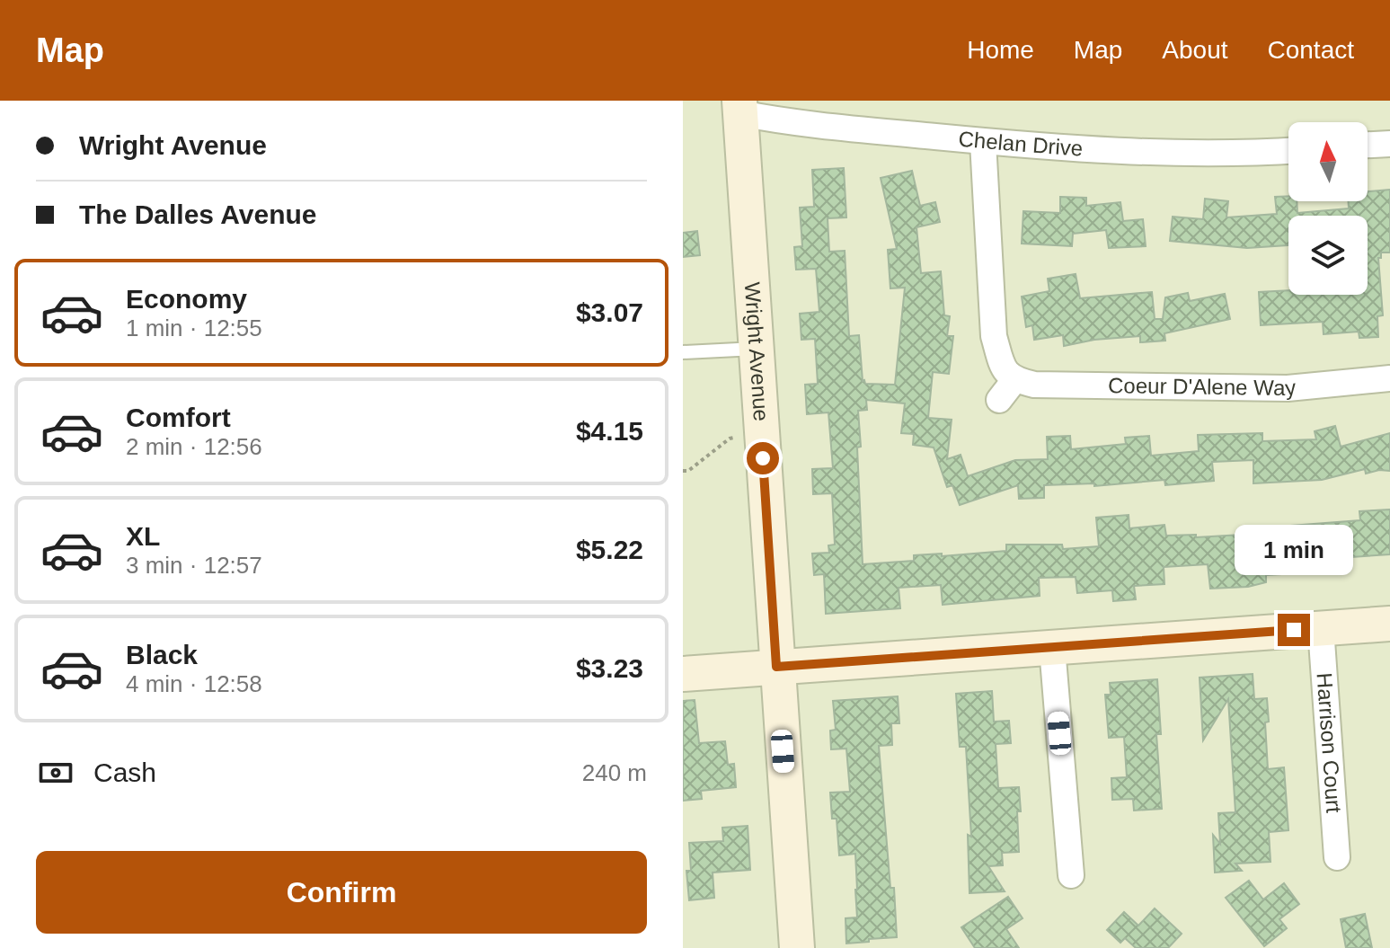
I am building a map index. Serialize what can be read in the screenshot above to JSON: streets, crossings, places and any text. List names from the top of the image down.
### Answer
{
  "streets": {
    "street": [
      "Chelan Drive",
      "Wright Avenue",
      "Coeur D'Alene Way",
      "Harrison Court"
    ]
  },
  "crossings": [
    ["Chelan Drive", "Wright Avenue"],
    ["Chelan Drive", "Coeur D'Alene Way"]
  ],
  "north": "top",
  "page": {
    "header": "Map",
    "nav": [
      "Home",
      "Map",
      "About",
      "Contact"
    ],
    "banner": ["Wright Avenue", "The Dalles Avenue"],
    "list": [
      {
        "name": "Economy",
        "note": "1 min · 12:55",
        "value": "$3.07"
      },
      {
        "name": "Comfort",
        "note": "2 min · 12:56",
        "value": "$4.15"
      },
      {
        "name": "XL",
        "note": "3 min · 12:57",
        "value": "$5.22"
      },
      {
        "name": "Black",
        "note": "4 min · 12:58",
        "value": "$3.23"
      }
    ],
    "bubble": "1 min",
    "pay": ["Cash", "240 m"],
    "buttons": "Confirm"
  }
}
